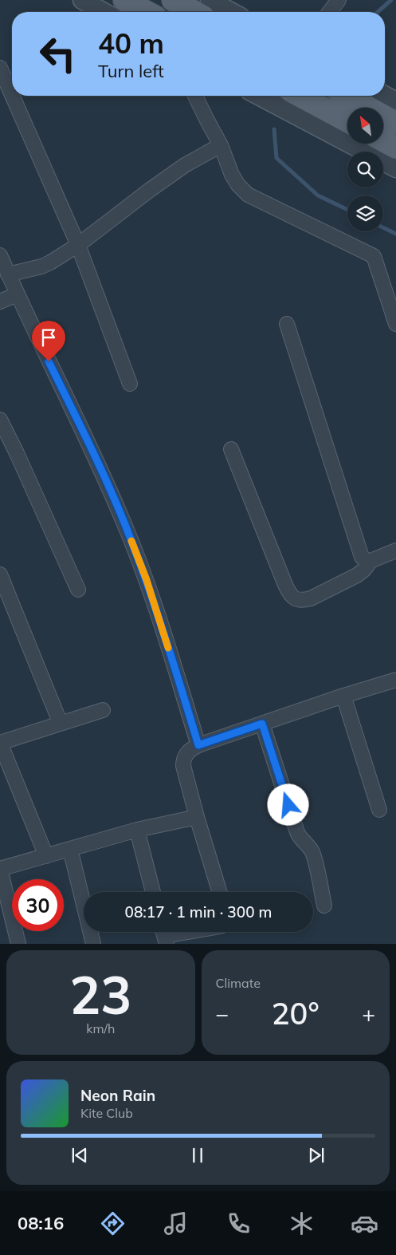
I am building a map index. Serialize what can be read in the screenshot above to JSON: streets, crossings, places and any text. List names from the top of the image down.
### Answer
{
  "north": "top left",
  "page": {
    "turn": ["40 m", "Turn left"],
    "limit": "30",
    "trip": "08:17 · 1 min · 300 m",
    "tile": [
      ["23", "km/h"],
      "Climate"
    ],
    "heat": ["−", "20°", "+"],
    "song": ["Neon Rain", "Kite Club"],
    "tabs": "08:16"
  }
}
